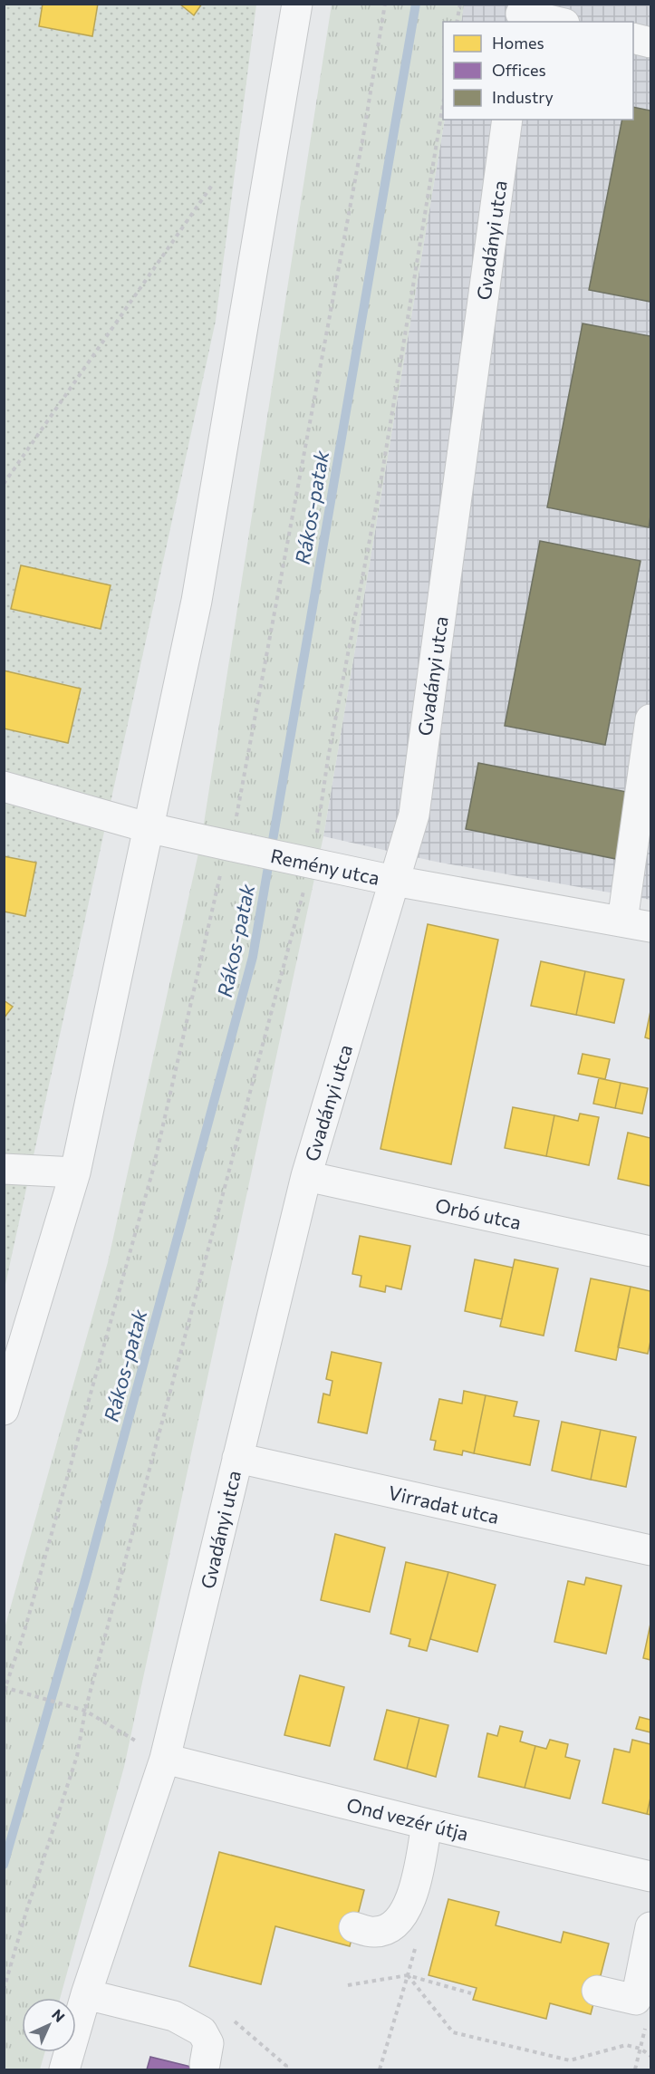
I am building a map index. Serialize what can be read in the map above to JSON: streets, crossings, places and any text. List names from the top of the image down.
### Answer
{
  "streets": {
    "street": [
      "Gvadányi utca",
      "Remény utca",
      "Orbó utca",
      "Virradat utca",
      "Ond vezér útja"
    ]
  },
  "crossings": [
    ["Gvadányi utca", "Remény utca"],
    ["Gvadányi utca", "Orbó utca"],
    ["Gvadányi utca", "Virradat utca"],
    ["Gvadányi utca", "Ond vezér útja"]
  ],
  "water": ["Rákos-patak"],
  "legend": ["Homes", "Offices", "Industry"],
  "north": "top right"
}
